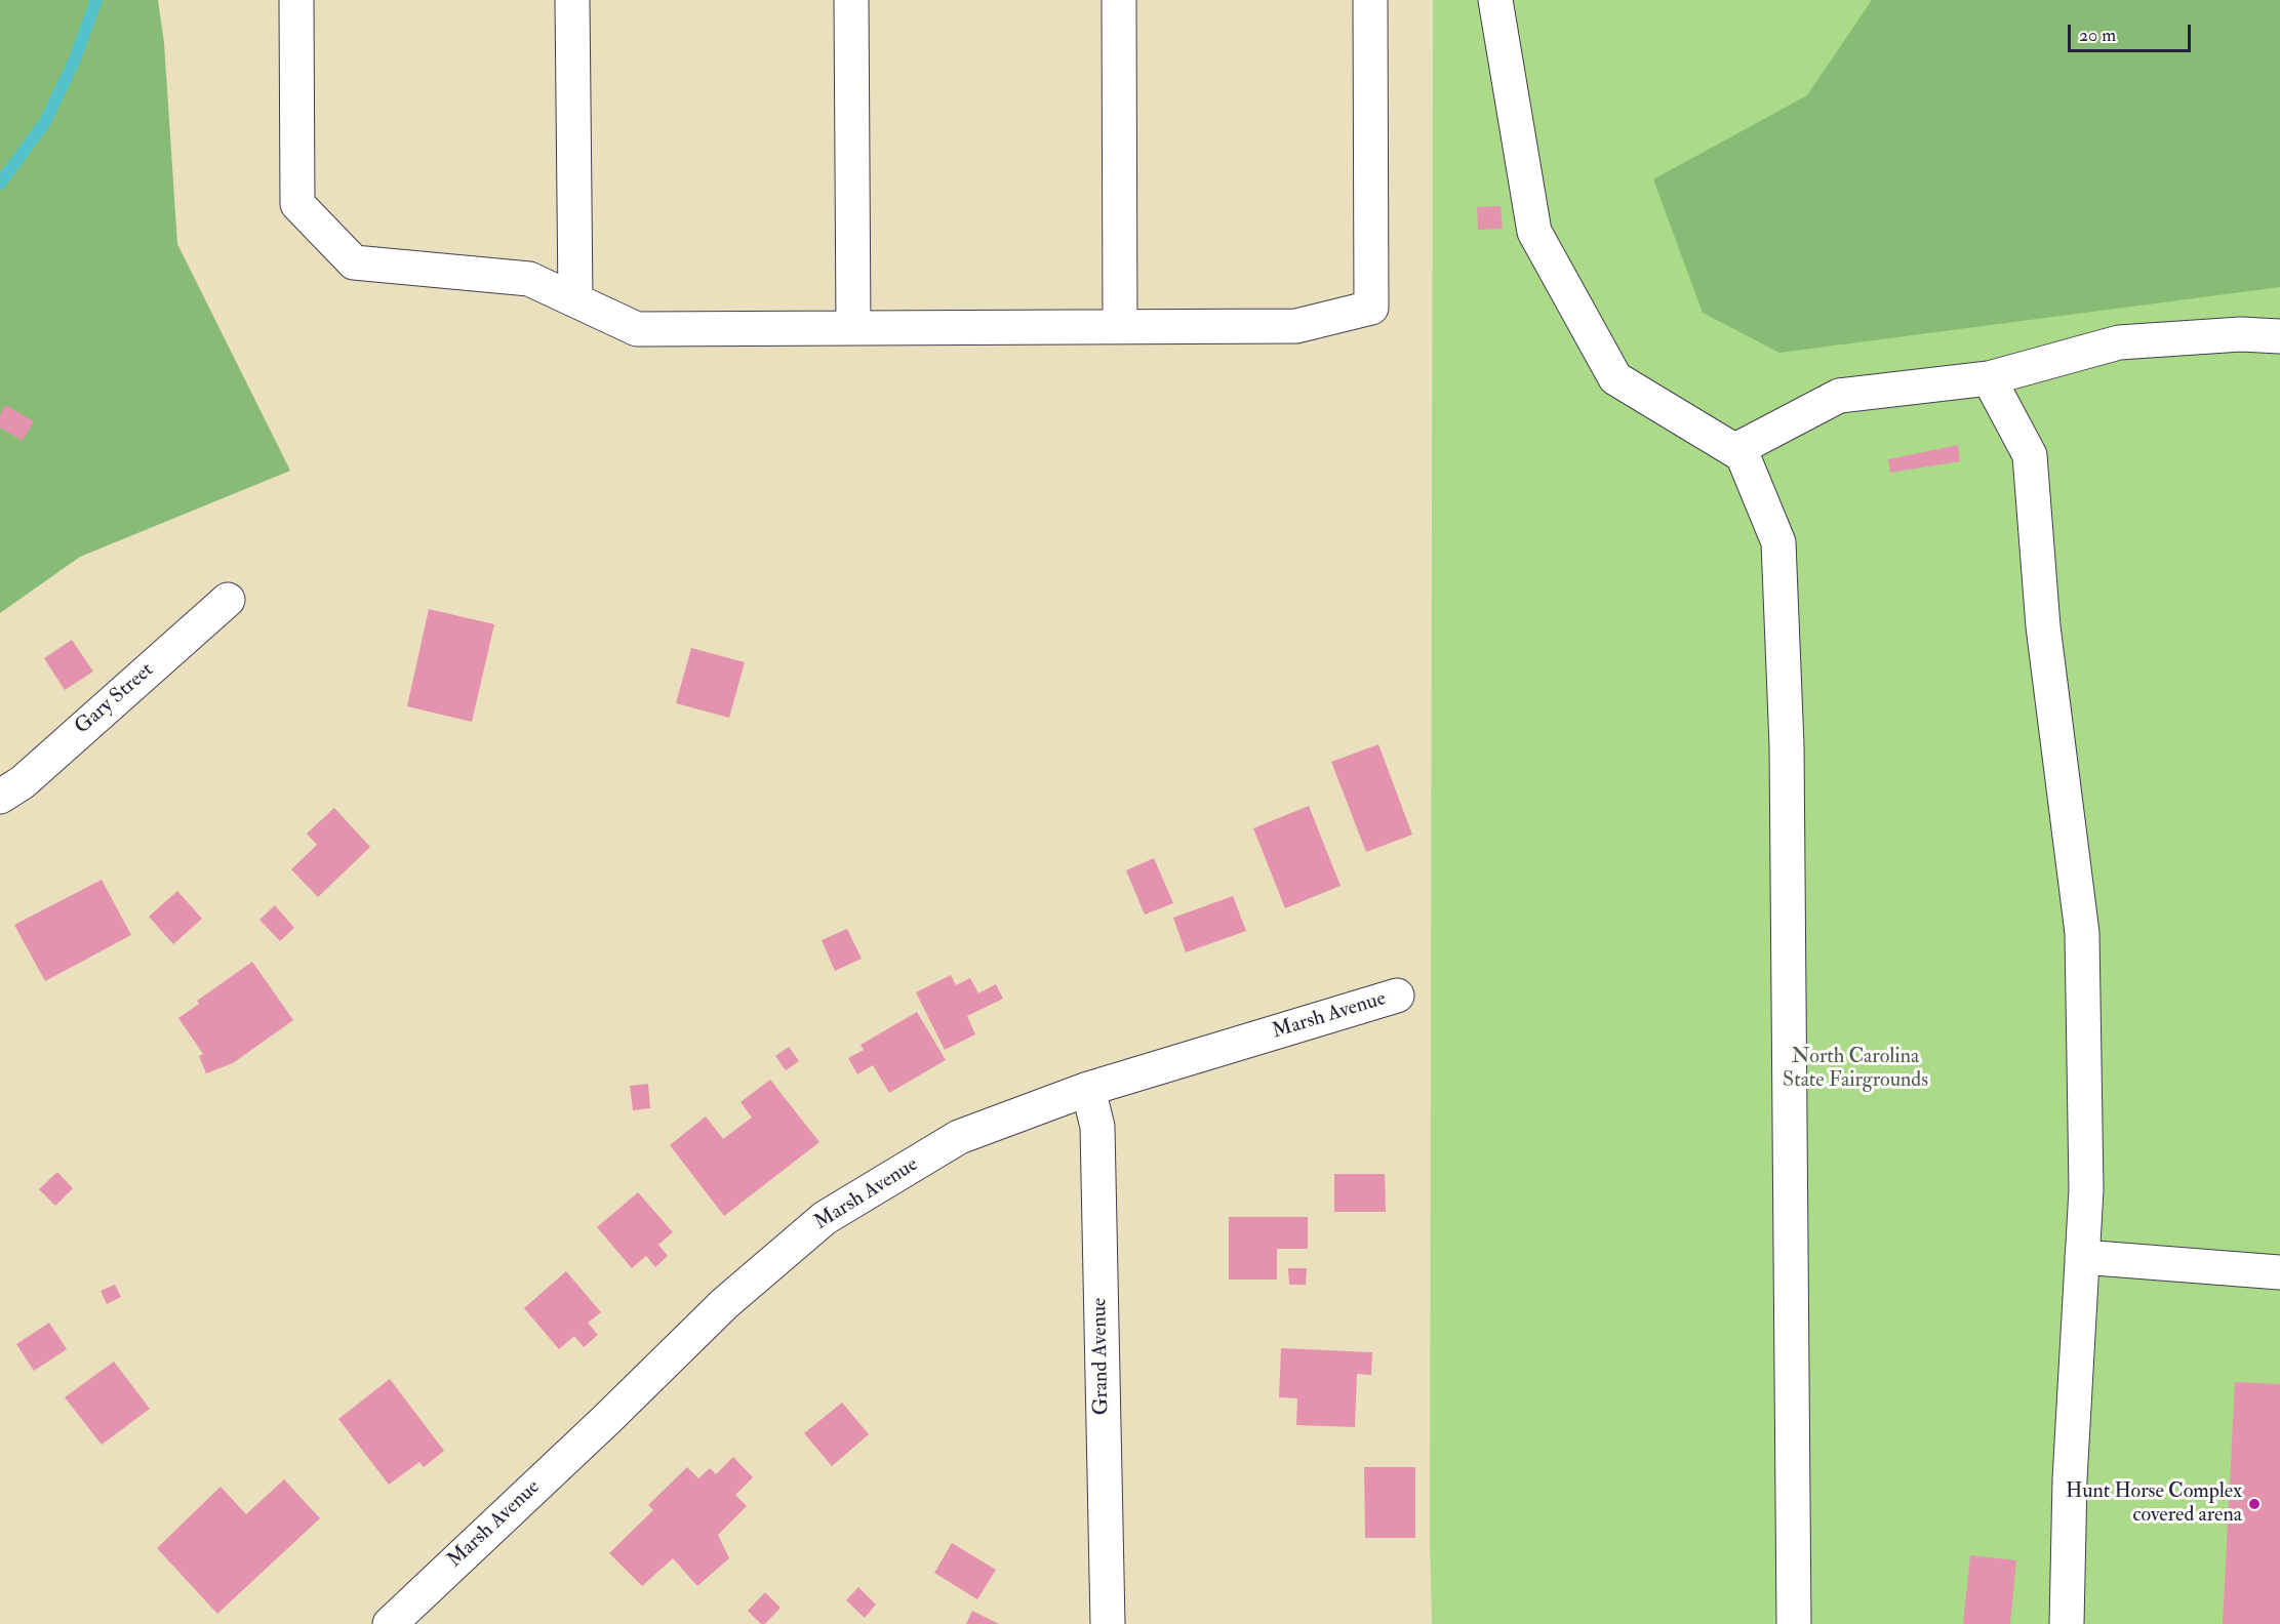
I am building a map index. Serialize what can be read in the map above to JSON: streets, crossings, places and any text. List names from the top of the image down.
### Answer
{
  "streets": {
    "street": ["Gary Street", "Marsh Avenue", "Grand Avenue"]
  },
  "crossings": [
    ["Marsh Avenue", "Grand Avenue"]
  ],
  "parks": ["North Carolina State Fairgrounds"],
  "places": ["Hunt Horse Complex covered arena"],
  "scale_bar": "20 m"
}
